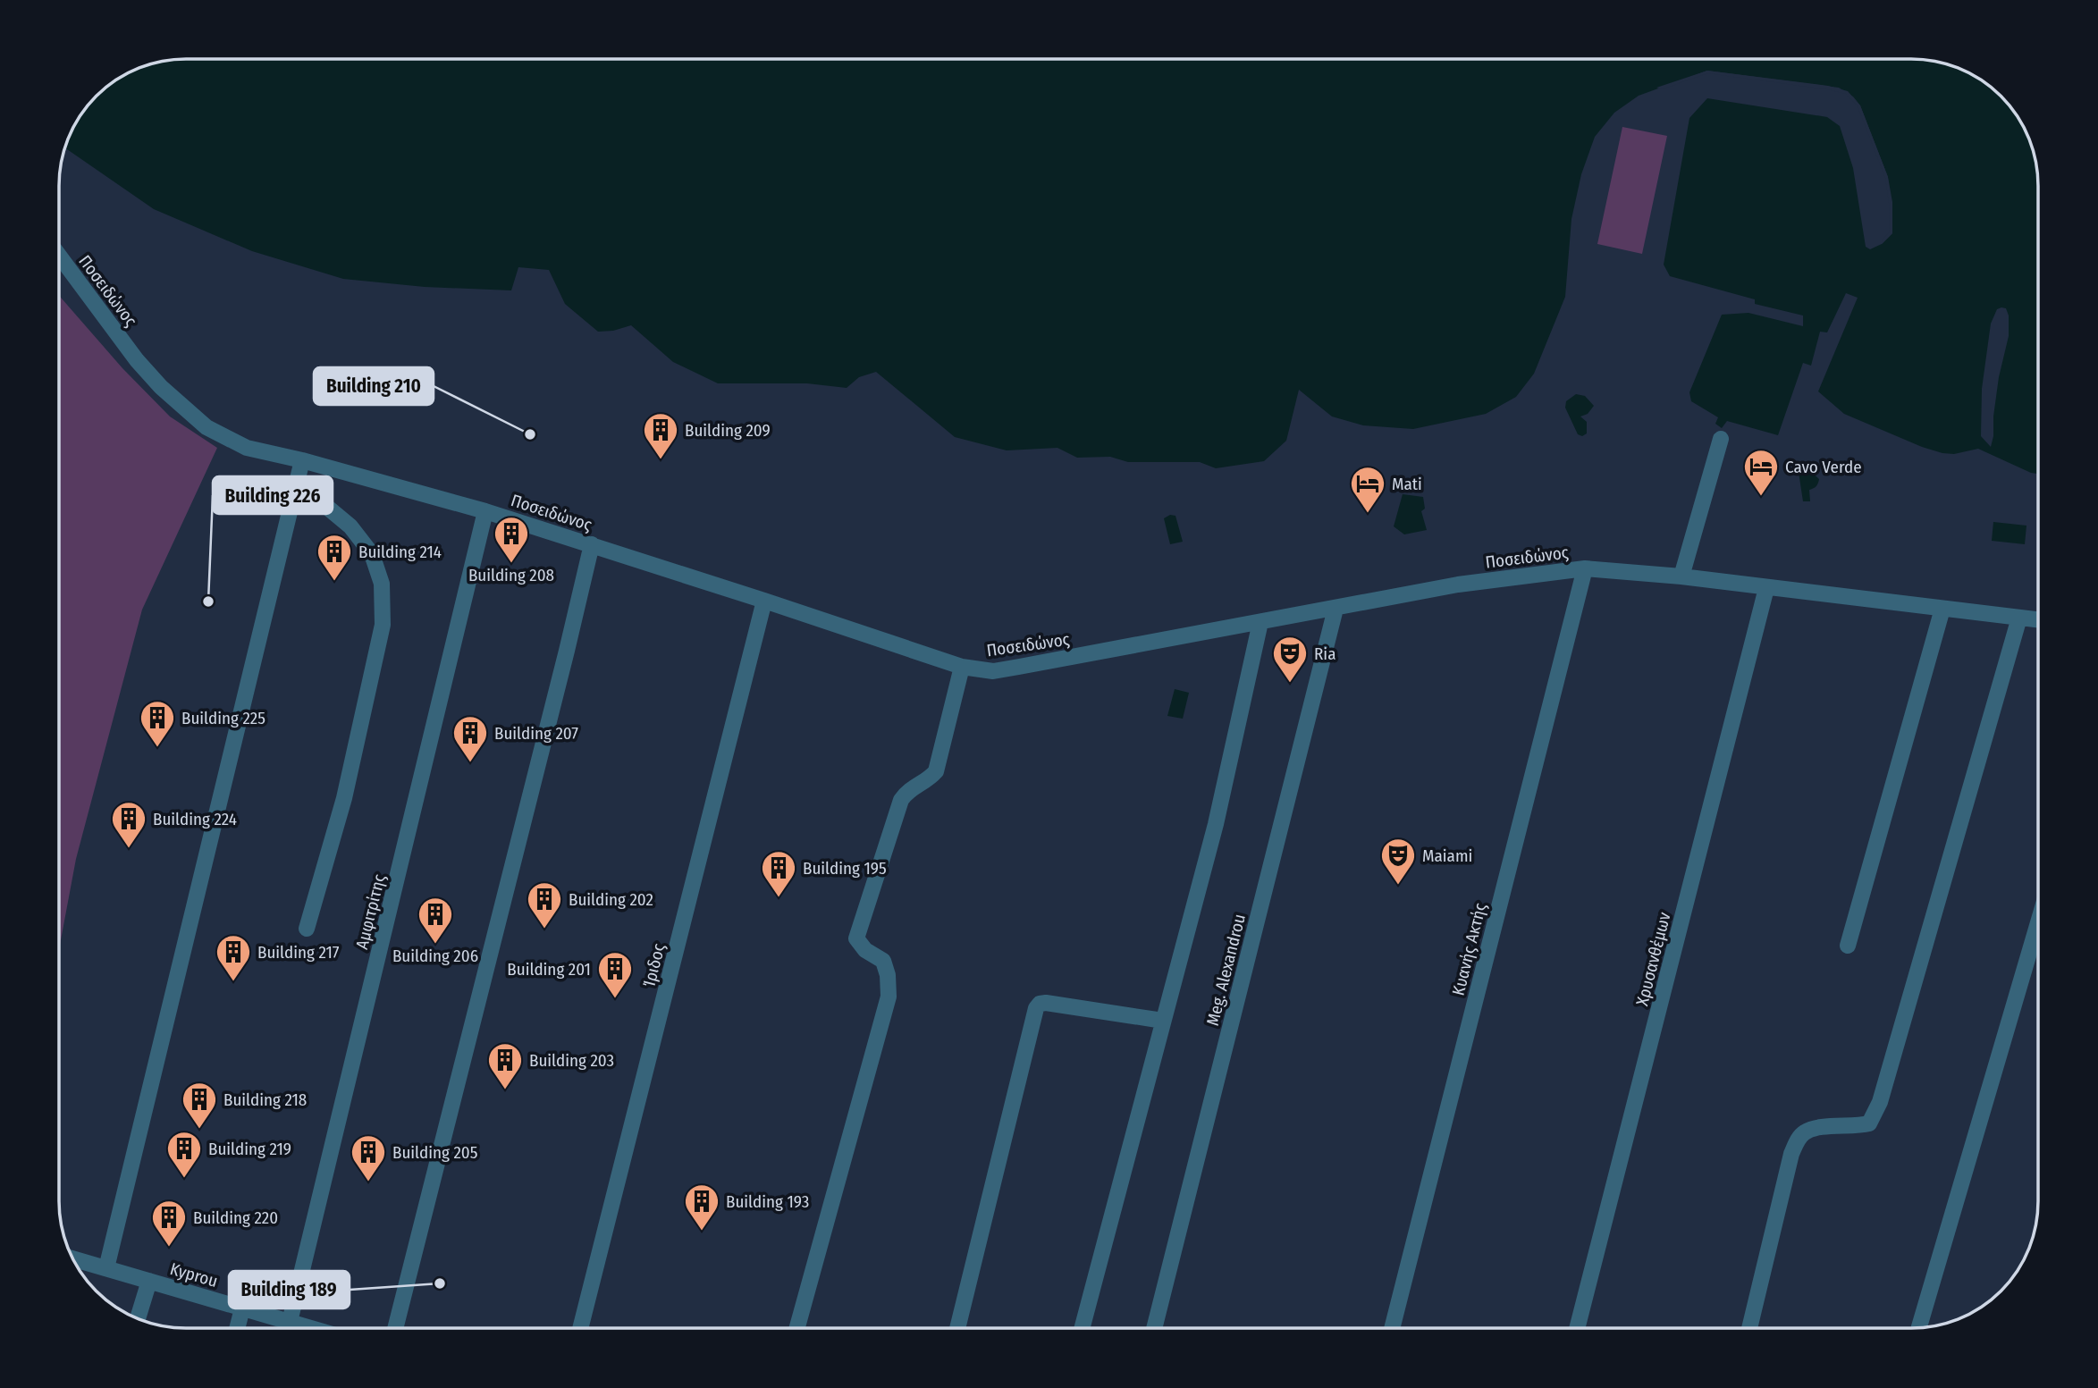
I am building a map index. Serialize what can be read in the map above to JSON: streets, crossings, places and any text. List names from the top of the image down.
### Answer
{
  "streets": {
    "street": [
      "Ποσειδώνος",
      "Αμφιτρίτης",
      "Κυανής Ακτής",
      "Χρυσανθέμων",
      "Ίριδος",
      "Meg. Alexandrou",
      "Kyprou"
    ]
  },
  "crossings": [
    ["Ποσειδώνος", "Αμφιτρίτης"],
    ["Ποσειδώνος", "Κυανής Ακτής"],
    ["Ποσειδώνος", "Χρυσανθέμων"],
    ["Ποσειδώνος", "Ίριδος"],
    ["Ποσειδώνος", "Meg. Alexandrou"],
    ["Αμφιτρίτης", "Kyprou"]
  ],
  "places": {
    "other": ["Building 210", "Building 226", "Building 189"],
    "building": [
      "Building 209",
      "Building 208",
      "Building 214",
      "Building 225",
      "Building 207",
      "Building 224",
      "Building 195",
      "Building 202",
      "Building 206",
      "Building 217",
      "Building 201",
      "Building 203",
      "Building 218",
      "Building 219",
      "Building 205",
      "Building 193",
      "Building 220"
    ],
    "hotel": ["Cavo Verde", "Mati"],
    "theatre": ["Ria", "Maiami"]
  }
}
